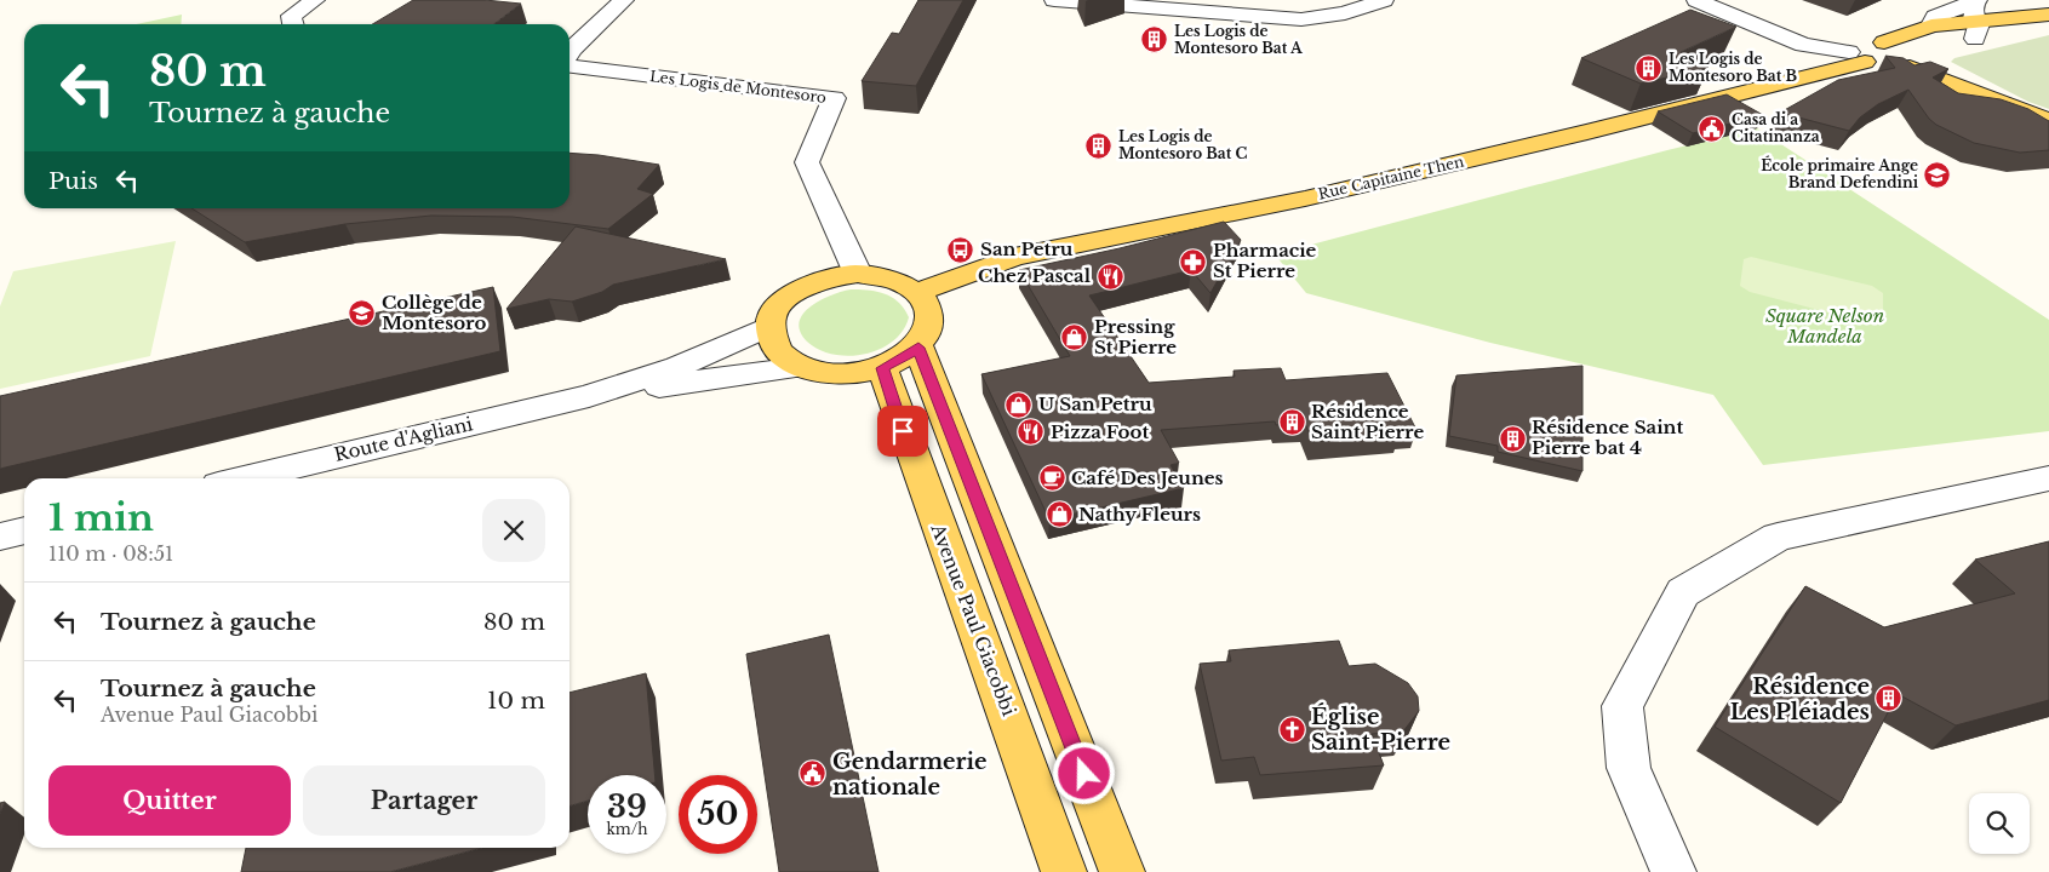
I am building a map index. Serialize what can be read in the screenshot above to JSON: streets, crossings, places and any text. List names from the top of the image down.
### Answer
{
  "streets": {
    "main road": ["Rue Capitaine Then", "Avenue Paul Giacobbi"],
    "street": ["Les Logis de Montesoro", "Route d'Agliani"]
  },
  "crossings": [
    ["Les Logis de Montesoro", "Rue Capitaine Then"],
    ["Les Logis de Montesoro", "Route d'Agliani"],
    ["Les Logis de Montesoro", "Avenue Paul Giacobbi"],
    ["Rue Capitaine Then", "Route d'Agliani"],
    ["Rue Capitaine Then", "Avenue Paul Giacobbi"],
    ["Route d'Agliani", "Avenue Paul Giacobbi"]
  ],
  "parks": ["Square Nelson Mandela"],
  "places": {
    "building": [
      "Les Logis de Montesoro Bat A",
      "Les Logis de Montesoro Bat B",
      "Les Logis de Montesoro Bat C",
      "Résidence Saint Pierre",
      "Résidence Saint Pierre bat 4",
      "Résidence Les Pléiades"
    ],
    "public building": ["Casa di a Citatinanza", "Gendarmerie nationale"],
    "school or university": ["École primaire Ange Brand Defendini", "Collège de Montesoro"],
    "bus stop": ["San Petru"],
    "pharmacy": ["Pharmacie St Pierre"],
    "restaurant": ["Chez Pascal", "Pizza Foot"],
    "shop": ["Pressing St Pierre", "U San Petru", "Nathy Fleurs"],
    "cafe": ["Café Des Jeunes"],
    "church": ["Église Saint-Pierre"]
  },
  "page": {
    "turn": ["80 m", "Tournez à gauche"],
    "then": "Puis",
    "heading": ["1 min", "110 m · 08:51"],
    "list": [
      {
        "name": "Tournez à gauche",
        "value": "80 m"
      },
      {
        "name": "Tournez à gauche",
        "note": "Avenue Paul Giacobbi",
        "value": "10 m"
      }
    ],
    "buttons": ["Quitter", "Partager"],
    "speed": "39 km/h",
    "limit": "50"
  }
}
